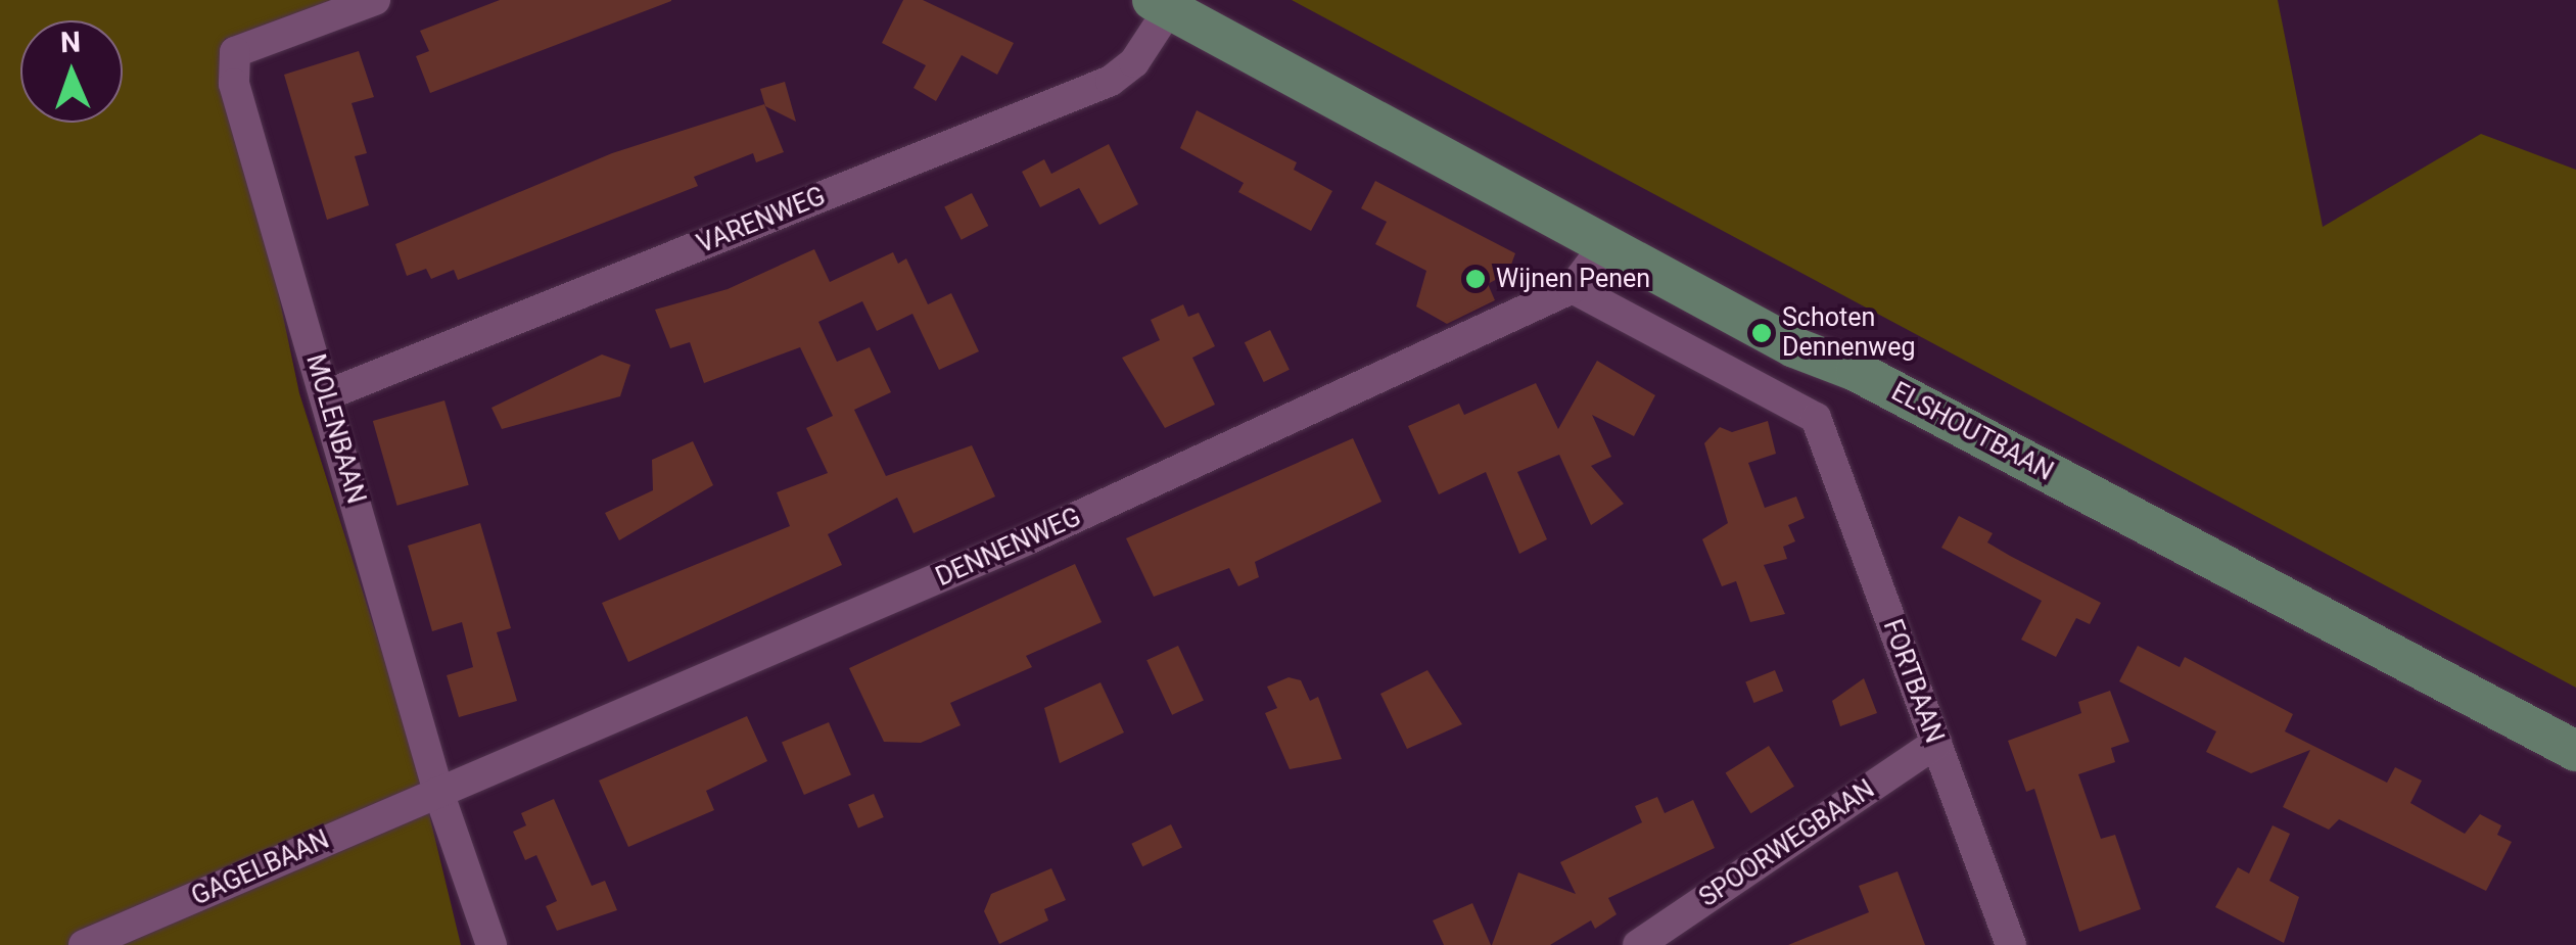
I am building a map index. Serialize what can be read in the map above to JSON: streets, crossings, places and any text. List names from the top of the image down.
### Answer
{
  "streets": {
    "main road": ["ELSHOUTBAAN"],
    "street": [
      "VARENWEG",
      "MOLENBAAN",
      "DENNENWEG",
      "FORTBAAN",
      "SPOORWEGBAAN",
      "GAGELBAAN"
    ]
  },
  "crossings": [
    ["VARENWEG", "MOLENBAAN"],
    ["VARENWEG", "ELSHOUTBAAN"],
    ["MOLENBAAN", "DENNENWEG"],
    ["MOLENBAAN", "GAGELBAAN"],
    ["DENNENWEG", "FORTBAAN"],
    ["DENNENWEG", "GAGELBAAN"],
    ["FORTBAAN", "SPOORWEGBAAN"]
  ],
  "places": ["Wijnen Penen", "Schoten Dennenweg"],
  "north": "top"
}
